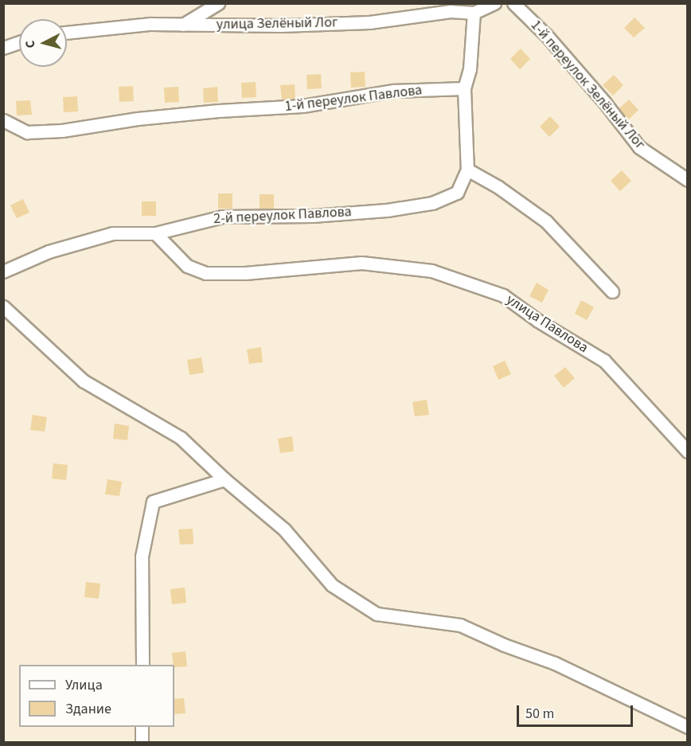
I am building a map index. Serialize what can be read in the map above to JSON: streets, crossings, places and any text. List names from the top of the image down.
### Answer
{
  "streets": {
    "street": [
      "улица Зелёный Лог",
      "1-й переулок Зелёный Лог",
      "1-й переулок Павлова",
      "2-й переулок Павлова",
      "улица Павлова"
    ]
  },
  "crossings": [
    ["2-й переулок Павлова", "улица Павлова"]
  ],
  "legend": ["Улица", "Здание"],
  "scale_bar": "50 m",
  "north": "left"
}
